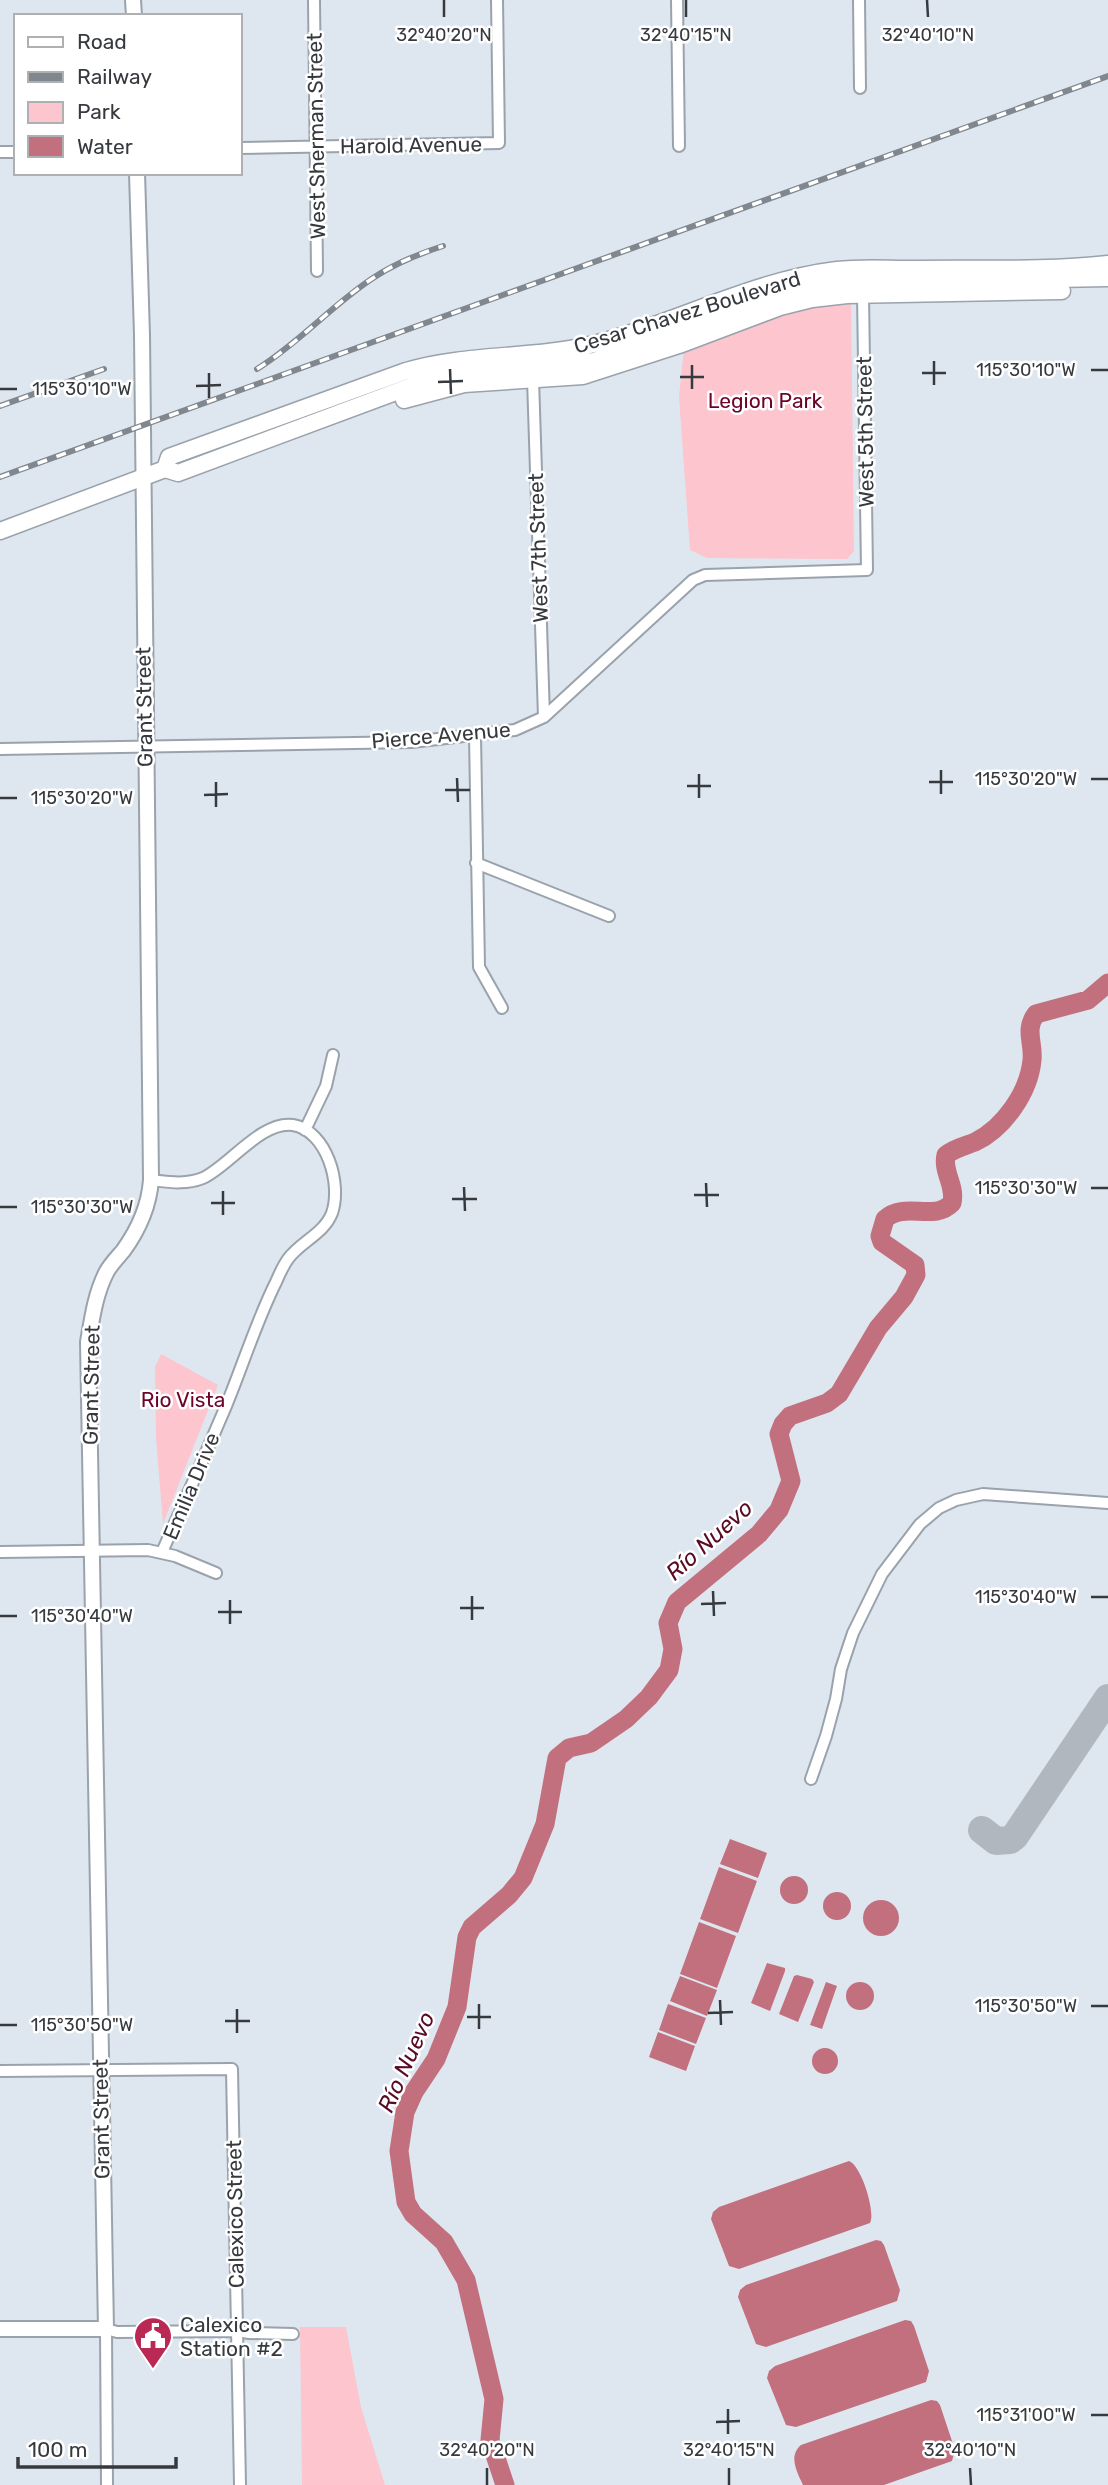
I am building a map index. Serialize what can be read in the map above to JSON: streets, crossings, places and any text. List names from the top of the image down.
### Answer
{
  "streets": {
    "main road": ["Cesar Chavez Boulevard"],
    "street": [
      "West Sherman Street",
      "Harold Avenue",
      "West 5th Street",
      "West 7th Street",
      "Grant Street",
      "Pierce Avenue",
      "Emilia Drive",
      "Calexico Street"
    ]
  },
  "crossings": [
    ["West Sherman Street", "Harold Avenue"],
    ["Cesar Chavez Boulevard", "Grant Street"],
    ["West 5th Street", "Pierce Avenue"],
    ["West 7th Street", "Pierce Avenue"],
    ["Grant Street", "Pierce Avenue"],
    ["Grant Street", "Calexico Street"]
  ],
  "water": ["Río Nuevo"],
  "parks": ["Legion Park", "Rio Vista"],
  "places": {
    "public building": ["Calexico Station #2"]
  },
  "legend": [
    "Road",
    "Railway",
    "Park",
    "Water"
  ],
  "scale_bar": "100 m",
  "coordinates": [
    "32°40'20\"N",
    "32°40'15\"N",
    "32°40'10\"N",
    "115°30'10\"W",
    "115°30'20\"W",
    "115°30'30\"W",
    "115°30'40\"W",
    "115°30'50\"W",
    "115°31'00\"W"
  ]
}
